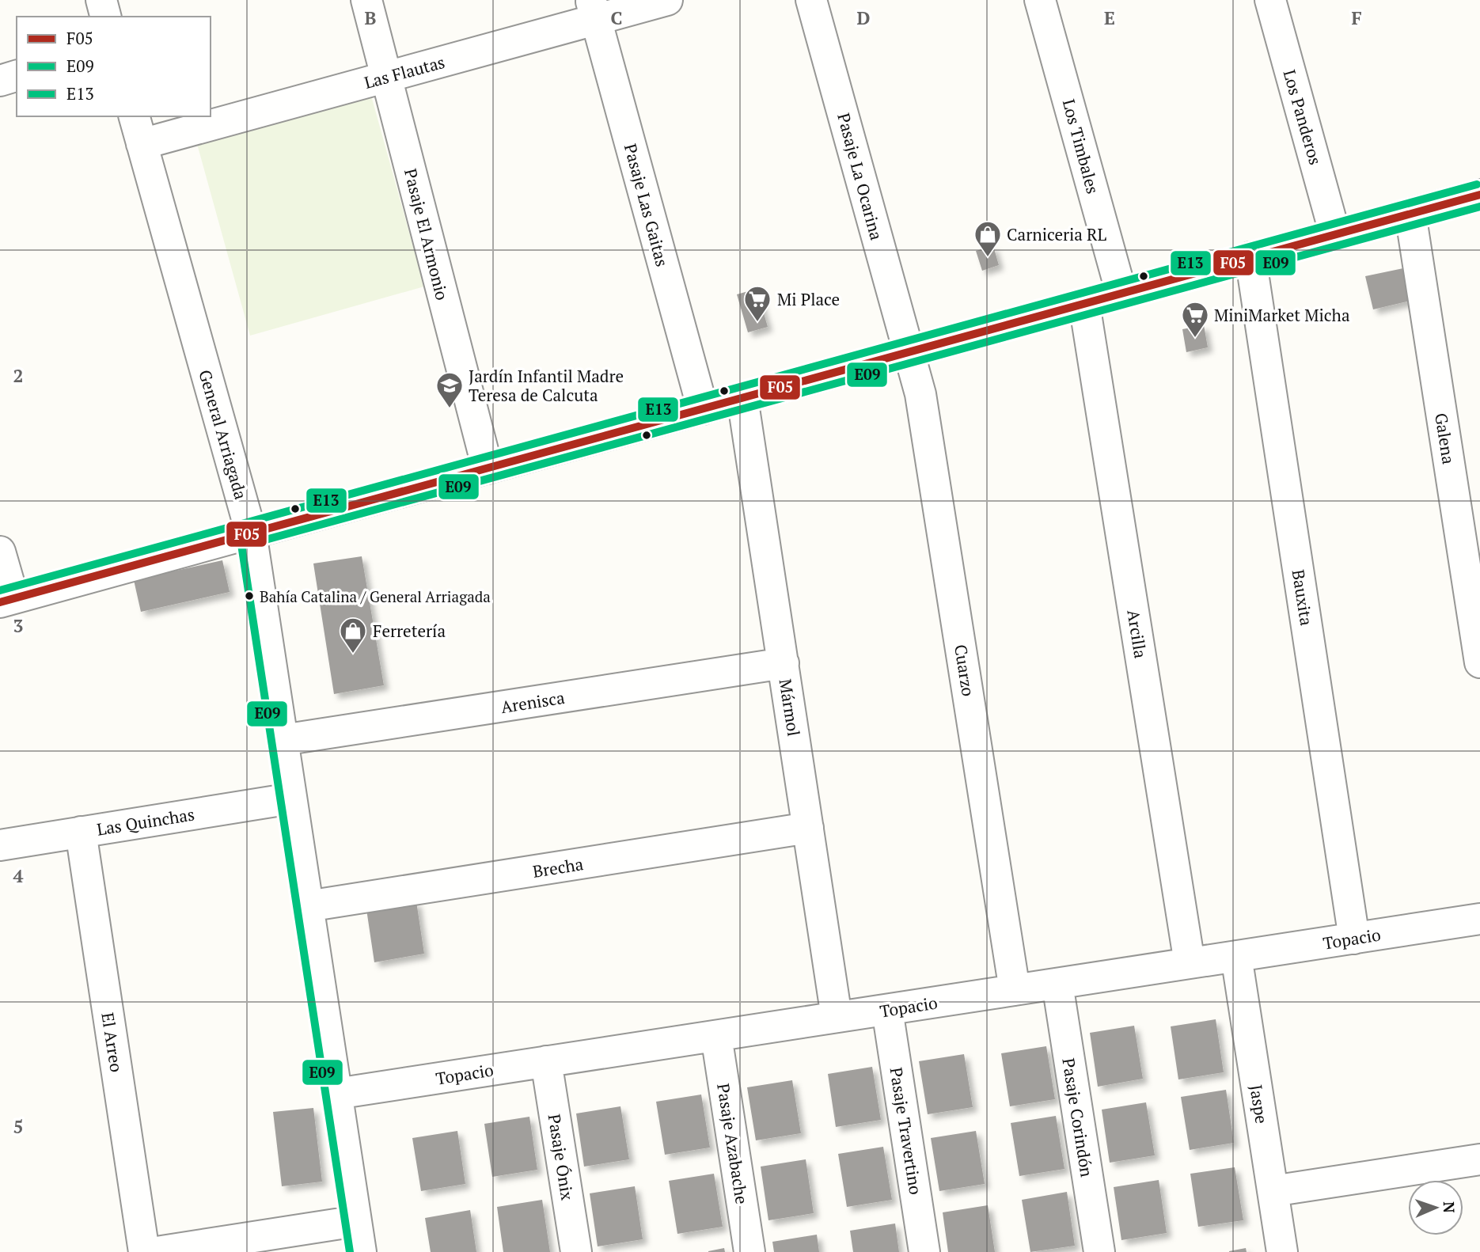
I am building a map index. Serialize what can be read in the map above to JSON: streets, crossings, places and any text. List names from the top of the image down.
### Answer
{
  "streets": {
    "street": [
      "Las Flautas",
      "Los Panderos",
      "Los Timbales",
      "Pasaje La Ocarina",
      "Pasaje Las Gaitas",
      "Pasaje El Armonio",
      "General Arriagada",
      "Galena",
      "Bauxita",
      "Arcilla",
      "Cuarzo",
      "Arenisca",
      "Mármol",
      "Las Quinchas",
      "Brecha",
      "Topacio",
      "El Arreo",
      "Jaspe",
      "Pasaje Corindón",
      "Pasaje Travertino",
      "Pasaje Azabache",
      "Pasaje Ónix"
    ]
  },
  "crossings": [
    ["Las Flautas", "Pasaje Las Gaitas"],
    ["Las Flautas", "Pasaje El Armonio"],
    ["Las Flautas", "General Arriagada"],
    ["Pasaje La Ocarina", "Cuarzo"],
    ["General Arriagada", "Arenisca"],
    ["General Arriagada", "Las Quinchas"],
    ["General Arriagada", "Brecha"],
    ["General Arriagada", "Topacio"],
    ["Bauxita", "Topacio"],
    ["Arcilla", "Topacio"],
    ["Cuarzo", "Topacio"],
    ["Arenisca", "Mármol"],
    ["Mármol", "Brecha"],
    ["Mármol", "Topacio"],
    ["Las Quinchas", "El Arreo"],
    ["Topacio", "Jaspe"],
    ["Topacio", "Pasaje Corindón"],
    ["Topacio", "Pasaje Travertino"],
    ["Topacio", "Pasaje Azabache"],
    ["Topacio", "Pasaje Ónix"]
  ],
  "places": {
    "shop": ["Carniceria RL", "Ferretería"],
    "supermarket": ["Mi Place", "MiniMarket Micha"],
    "school or university": ["Jardín Infantil Madre Teresa de Calcuta"],
    "other": ["Bahía Catalina / General Arriagada"]
  },
  "lines": ["transit line E13", "transit line F05", "transit line E09"],
  "legend": ["F05", "E09", "E13"],
  "north": "right",
  "grid": {
    "columns": [
      "B",
      "C",
      "D",
      "E",
      "F"
    ],
    "rows": [
      "2",
      "3",
      "4",
      "5"
    ]
  }
}
